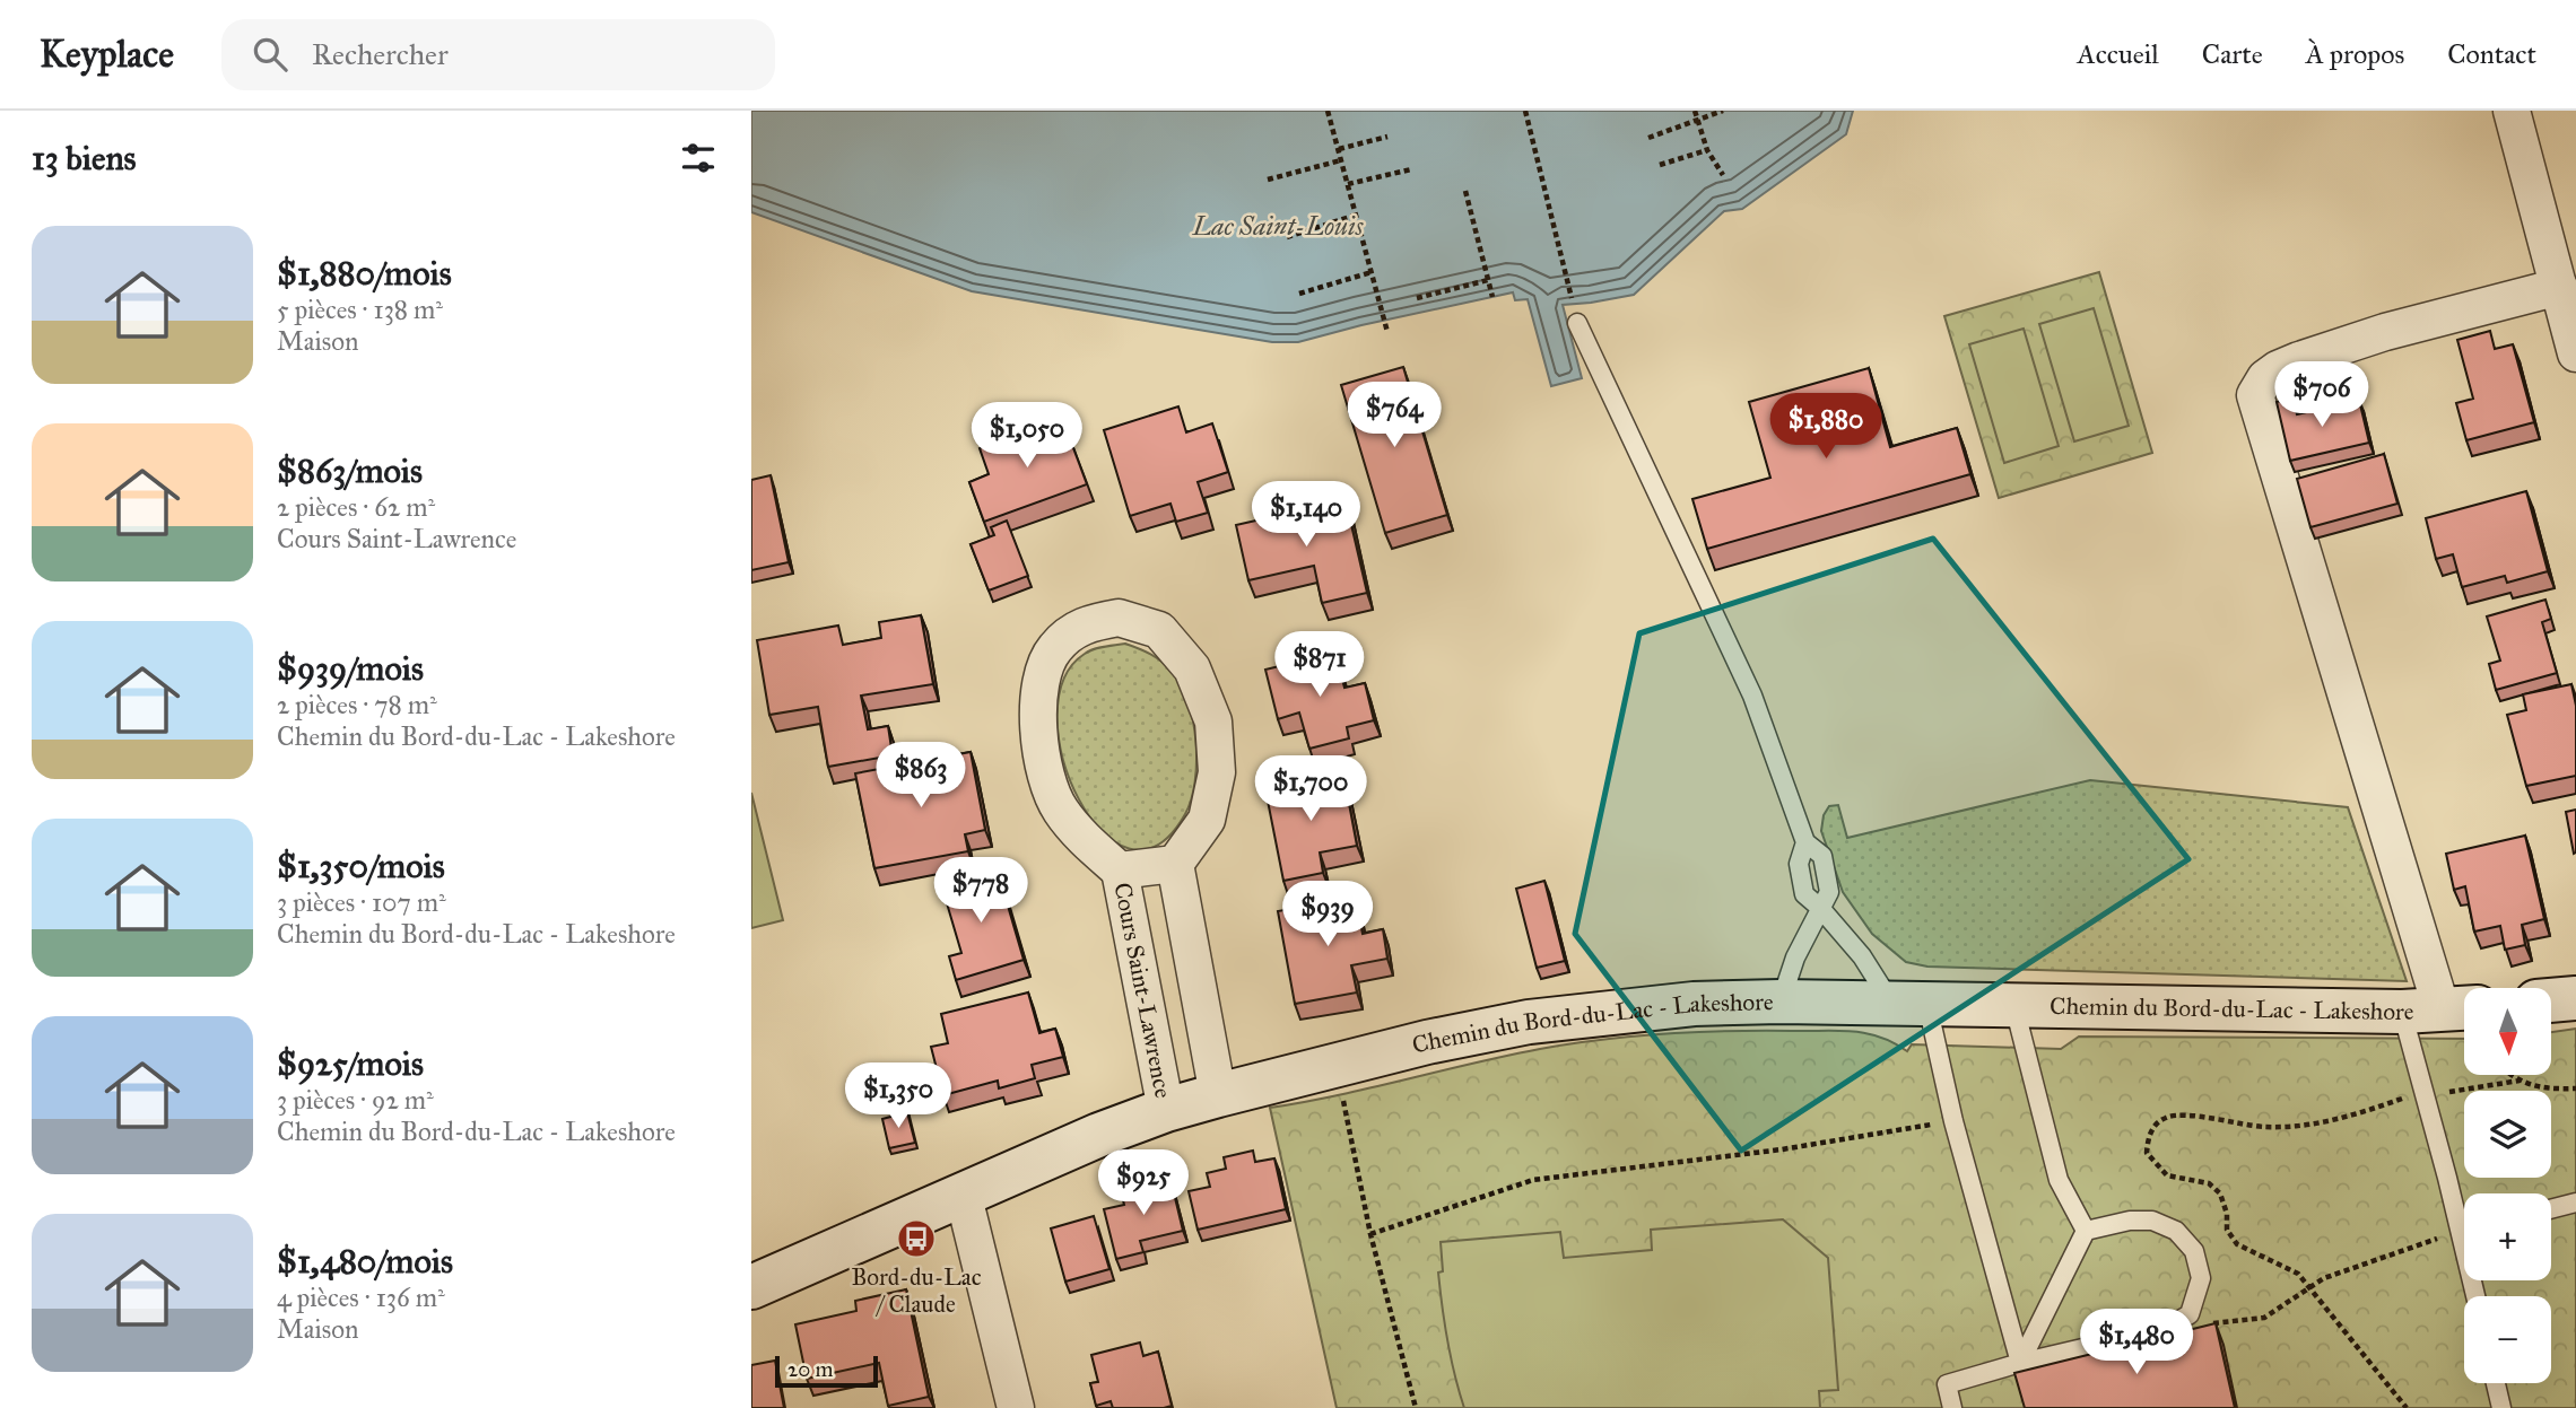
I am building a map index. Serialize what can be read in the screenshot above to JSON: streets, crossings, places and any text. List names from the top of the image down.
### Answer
{
  "streets": {
    "street": ["Cours Saint-Lawrence", "Chemin du Bord-du-Lac - Lakeshore"]
  },
  "crossings": [
    ["Cours Saint-Lawrence", "Chemin du Bord-du-Lac - Lakeshore"]
  ],
  "water": ["Lac Saint-Louis"],
  "places": {
    "bus stop": ["Bord-du-Lac / Claude"]
  },
  "scale_bar": "20 m",
  "north": "bottom",
  "page": {
    "header": "Keyplace",
    "search": "Rechercher",
    "nav": [
      "Accueil",
      "Carte",
      "À propos",
      "Contact"
    ],
    "heading": "13 biens",
    "list": [
      {
        "name": "$1,880/mois",
        "note": "5 pièces · 138 m² · Maison"
      },
      {
        "name": "$863/mois",
        "note": "2 pièces · 62 m² · Cours Saint-Lawrence"
      },
      {
        "name": "$939/mois",
        "note": "2 pièces · 78 m² · Chemin du Bord-du-Lac - Lakeshore"
      },
      {
        "name": "$1,350/mois",
        "note": "3 pièces · 107 m² · Chemin du Bord-du-Lac - Lakeshore"
      },
      {
        "name": "$925/mois",
        "note": "3 pièces · 92 m² · Chemin du Bord-du-Lac - Lakeshore"
      },
      {
        "name": "$1,480/mois",
        "note": "4 pièces · 136 m² · Maison"
      }
    ],
    "price": [
      "$706",
      "$764",
      "$1,880",
      "$1,050",
      "$1,140",
      "$871",
      "$863",
      "$1,700",
      "$778",
      "$939",
      "$1,350",
      "$925",
      "$1,480"
    ],
    "map_buttons": ["+", "−"],
    "scale": "20 m"
  }
}
